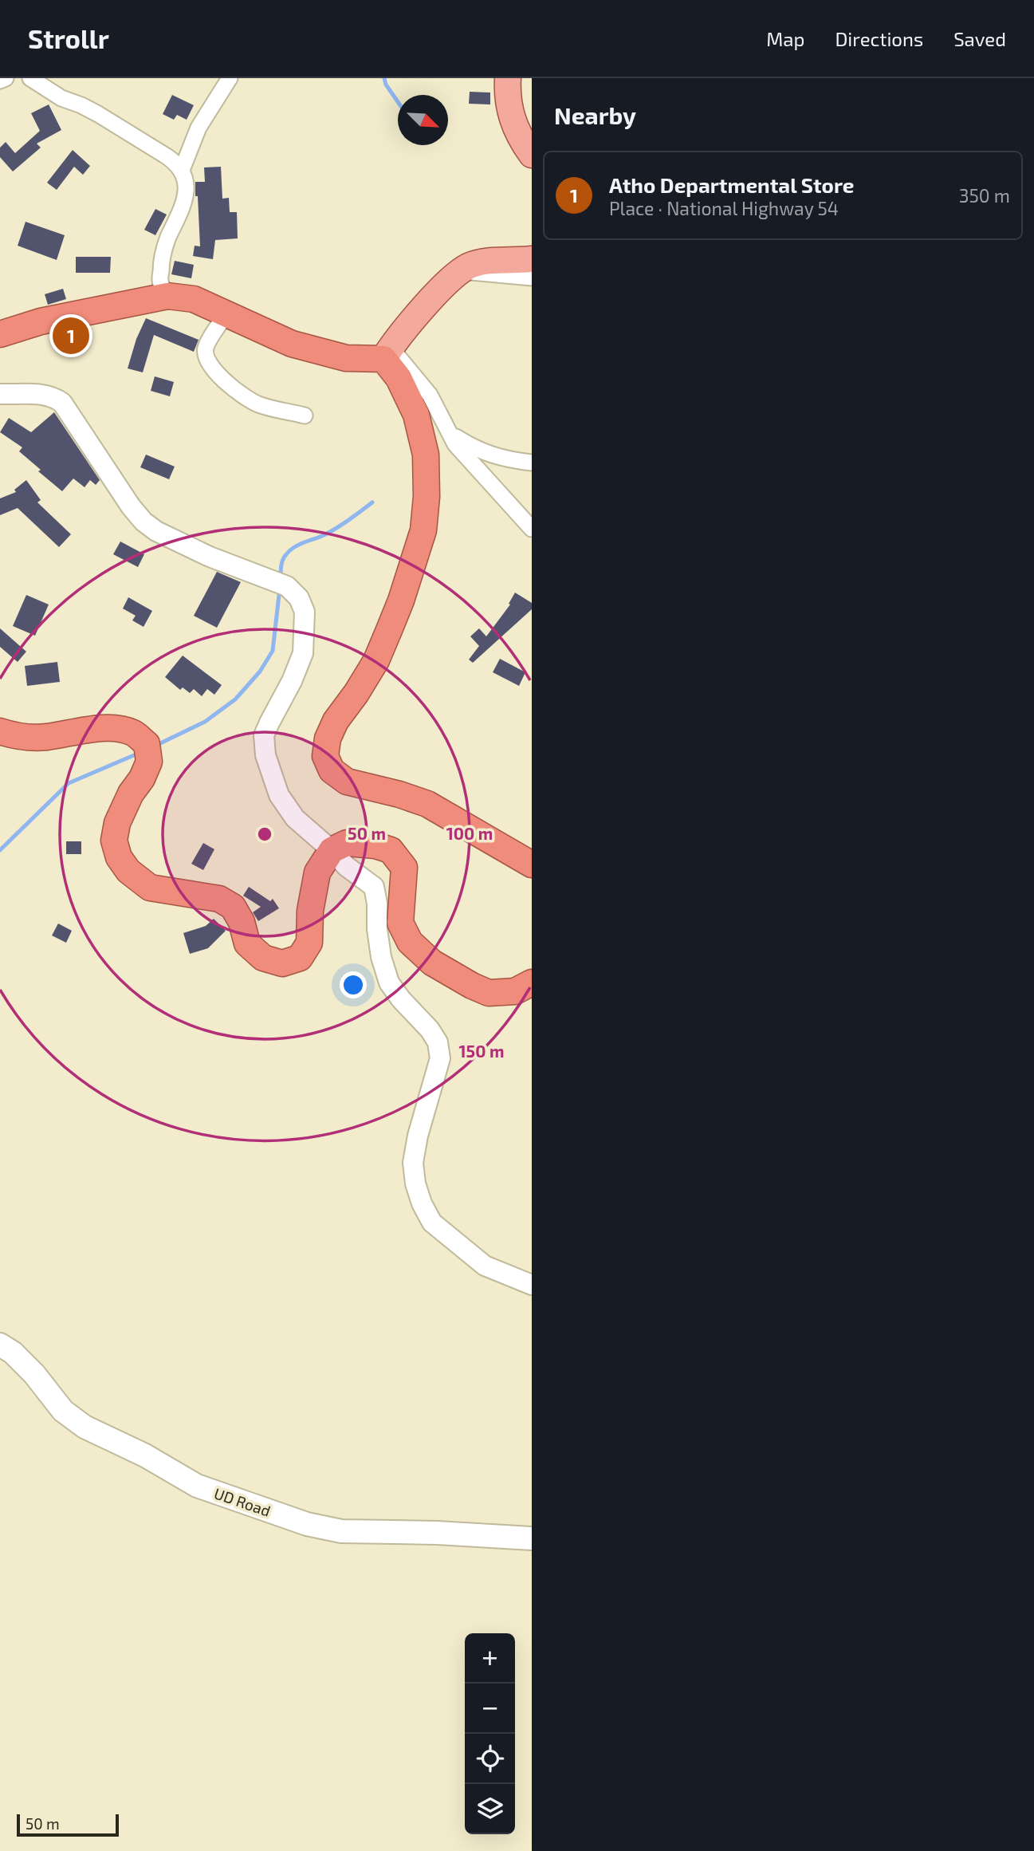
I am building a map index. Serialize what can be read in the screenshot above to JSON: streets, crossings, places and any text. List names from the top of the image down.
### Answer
{
  "streets": {
    "main road": ["UD Road"]
  },
  "scale_bar": "50 m",
  "north": "bottom right",
  "page": {
    "header": "Strollr",
    "nav": ["Map", "Directions", "Saved"],
    "heading": "Nearby",
    "list": [
      {
        "mark": "1",
        "name": "Atho Departmental Store",
        "note": "Place · National Highway 54",
        "value": "350 m"
      }
    ],
    "pins": "1",
    "map_buttons": ["+", "−"],
    "scale": "50 m"
  },
  "rings": ["50 m", "100 m", "150 m"]
}
